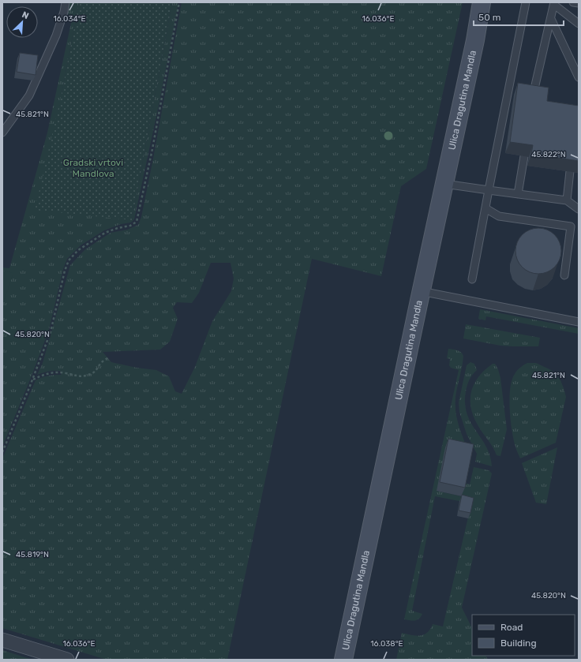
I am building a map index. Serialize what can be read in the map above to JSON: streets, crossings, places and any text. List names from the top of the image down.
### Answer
{
  "streets": {
    "main road": ["Ulica Dragutina Mandla"]
  },
  "parks": ["Gradski vrtovi Mandlova"],
  "legend": ["Road", "Building"],
  "scale_bar": "50 m",
  "north": "top right",
  "coordinates": [
    "16.034°E",
    "16.036°E",
    "45.821°N",
    "45.822°N",
    "45.820°N",
    "45.819°N",
    "16.038°E"
  ]
}
